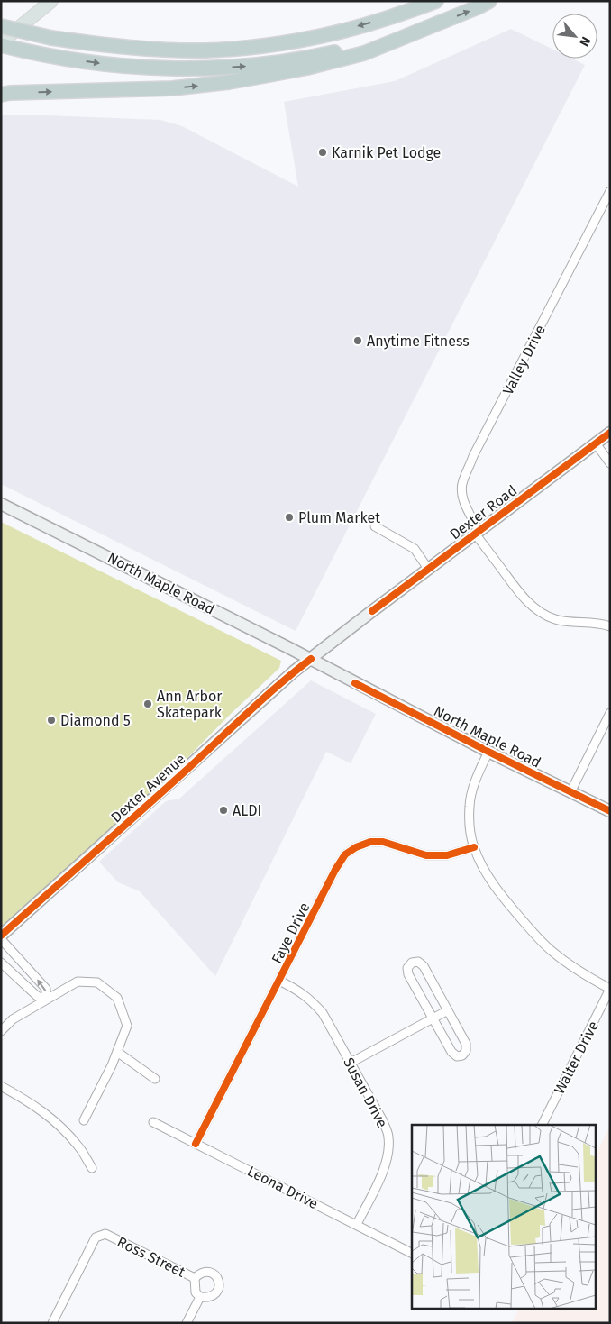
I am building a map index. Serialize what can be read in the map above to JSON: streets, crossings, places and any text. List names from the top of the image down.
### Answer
{
  "streets": {
    "main road": ["Dexter Road", "North Maple Road", "Dexter Avenue"],
    "street": [
      "Valley Drive",
      "Faye Drive",
      "Walter Drive",
      "Susan Drive",
      "Leona Drive",
      "Ross Street"
    ]
  },
  "crossings": [
    ["Valley Drive", "Dexter Road"],
    ["Dexter Road", "North Maple Road"],
    ["Dexter Road", "Dexter Avenue"],
    ["North Maple Road", "Dexter Avenue"],
    ["Faye Drive", "Susan Drive"],
    ["Faye Drive", "Leona Drive"],
    ["Susan Drive", "Leona Drive"]
  ],
  "places": [
    "Karnik Pet Lodge",
    "Anytime Fitness",
    "Plum Market",
    "Ann Arbor Skatepark",
    "Diamond 5",
    "ALDI"
  ],
  "north": "bottom right"
}
